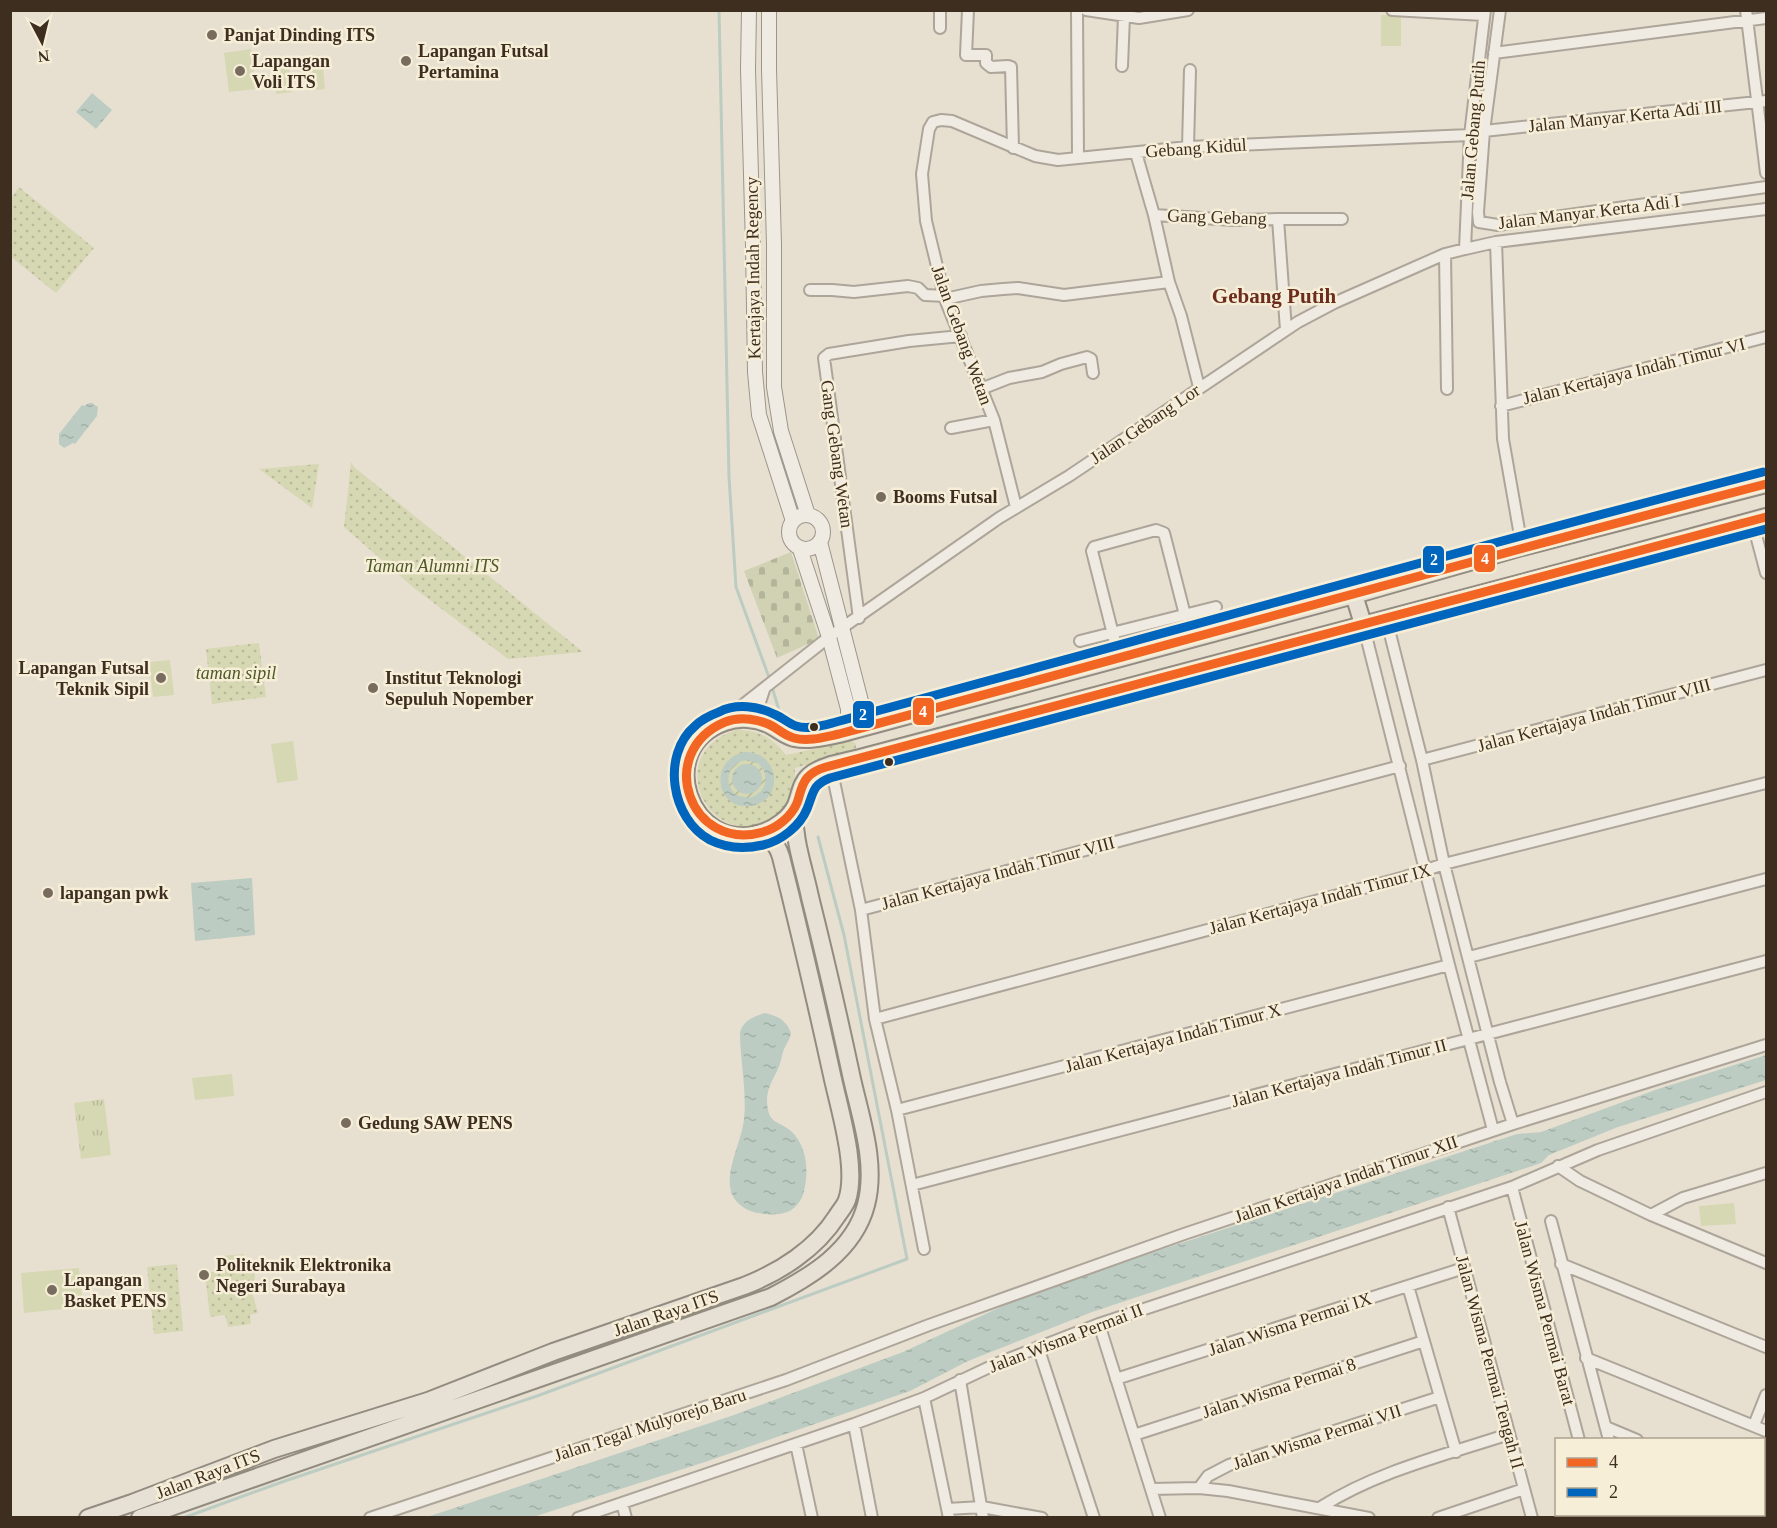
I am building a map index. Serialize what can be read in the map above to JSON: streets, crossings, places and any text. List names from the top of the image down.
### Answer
{
  "streets": {
    "main road": ["Jalan Raya ITS"],
    "street": [
      "Jalan Manyar Kerta Adi III",
      "Jalan Gebang Putih",
      "Gebang Kidul",
      "Jalan Manyar Kerta Adi I",
      "Gang Gebang",
      "Kertajaya Indah Regency",
      "Jalan Gebang Wetan",
      "Jalan Kertajaya Indah Timur VI",
      "Jalan Gebang Lor",
      "Gang Gebang Wetan",
      "Jalan Kertajaya Indah Timur VIII",
      "Jalan Kertajaya Indah Timur IX",
      "Jalan Kertajaya Indah Timur X",
      "Jalan Kertajaya Indah Timur II",
      "Jalan Kertajaya Indah Timur XII",
      "Jalan Wisma Permai Barat",
      "Jalan Wisma Permai IX",
      "Jalan Wisma Permai II",
      "Jalan Wisma Permai Tengah II",
      "Jalan Wisma Permai 8",
      "Jalan Tegal Mulyorejo Baru",
      "Jalan Wisma Permai VII"
    ]
  },
  "crossings": [
    ["Jalan Manyar Kerta Adi III", "Jalan Manyar Kerta Adi I"],
    ["Jalan Gebang Putih", "Gebang Kidul"],
    ["Jalan Gebang Putih", "Jalan Gebang Lor"],
    ["Gebang Kidul", "Jalan Gebang Wetan"],
    ["Gang Gebang", "Jalan Gebang Lor"],
    ["Jalan Gebang Wetan", "Jalan Gebang Lor"],
    ["Jalan Gebang Wetan", "Gang Gebang Wetan"],
    ["Jalan Gebang Lor", "Gang Gebang Wetan"],
    ["Jalan Kertajaya Indah Timur VIII", "Jalan Kertajaya Indah Timur IX"],
    ["Jalan Kertajaya Indah Timur VIII", "Jalan Kertajaya Indah Timur X"],
    ["Jalan Kertajaya Indah Timur VIII", "Jalan Kertajaya Indah Timur II"],
    ["Jalan Kertajaya Indah Timur XII", "Jalan Tegal Mulyorejo Baru"],
    ["Jalan Wisma Permai Barat", "Jalan Wisma Permai II"],
    ["Jalan Wisma Permai IX", "Jalan Wisma Permai Tengah II"],
    ["Jalan Wisma Permai II", "Jalan Wisma Permai Tengah II"]
  ],
  "districts": ["Gebang Putih"],
  "parks": ["Taman Alumni ITS", "taman sipil"],
  "places": [
    "Panjat Dinding ITS",
    "Lapangan Futsal Pertamina",
    "Lapangan Voli ITS",
    "Booms Futsal",
    "Lapangan Futsal Teknik Sipil",
    "Institut Teknologi Sepuluh Nopember",
    "lapangan pwk",
    "Gedung SAW PENS",
    "Politeknik Elektronika Negeri Surabaya",
    "Lapangan Basket PENS"
  ],
  "lines": ["transit line 2", "transit line 4"],
  "legend": ["4", "2"],
  "north": "bottom"
}
